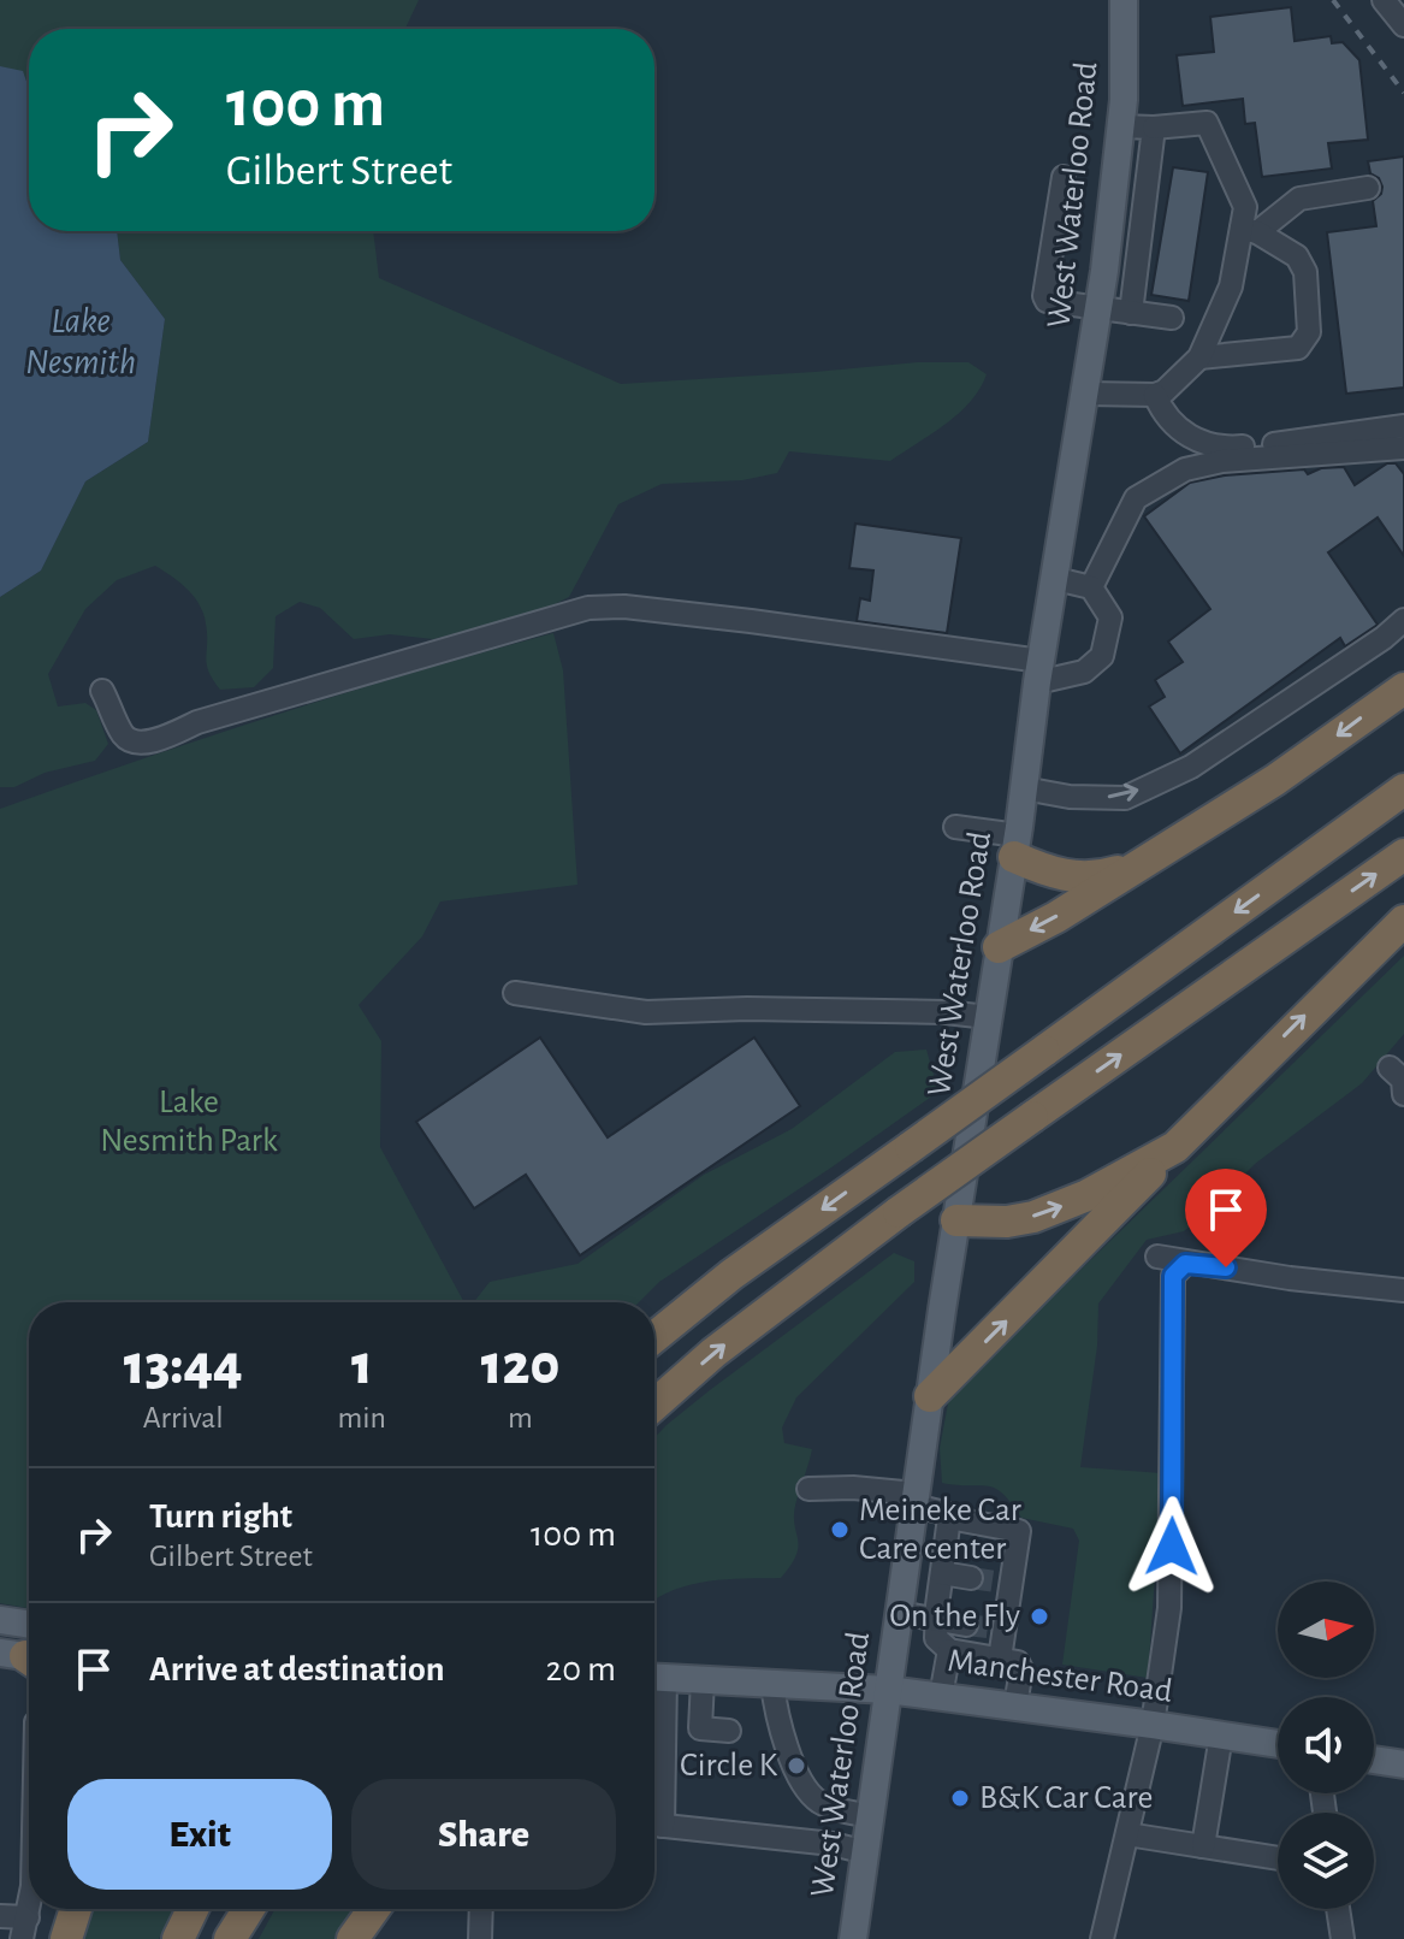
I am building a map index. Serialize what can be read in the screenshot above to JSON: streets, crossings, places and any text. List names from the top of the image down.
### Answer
{
  "streets": {
    "main road": ["West Waterloo Road", "Manchester Road"]
  },
  "crossings": [
    ["West Waterloo Road", "Manchester Road"]
  ],
  "water": ["Lake Nesmith"],
  "parks": ["Lake Nesmith Park"],
  "places": [
    "Meineke Car Care center",
    "On the Fly",
    "Circle K",
    "B&K Car Care"
  ],
  "north": "right",
  "page": {
    "turn": ["100 m", "Gilbert Street"],
    "eta": [
      "13:44",
      "Arrival",
      "1",
      "min",
      "120",
      "m"
    ],
    "list": [
      {
        "name": "Turn right",
        "note": "Gilbert Street",
        "value": "100 m"
      },
      {
        "name": "Arrive at destination",
        "value": "20 m"
      }
    ],
    "buttons": ["Exit", "Share"]
  }
}
